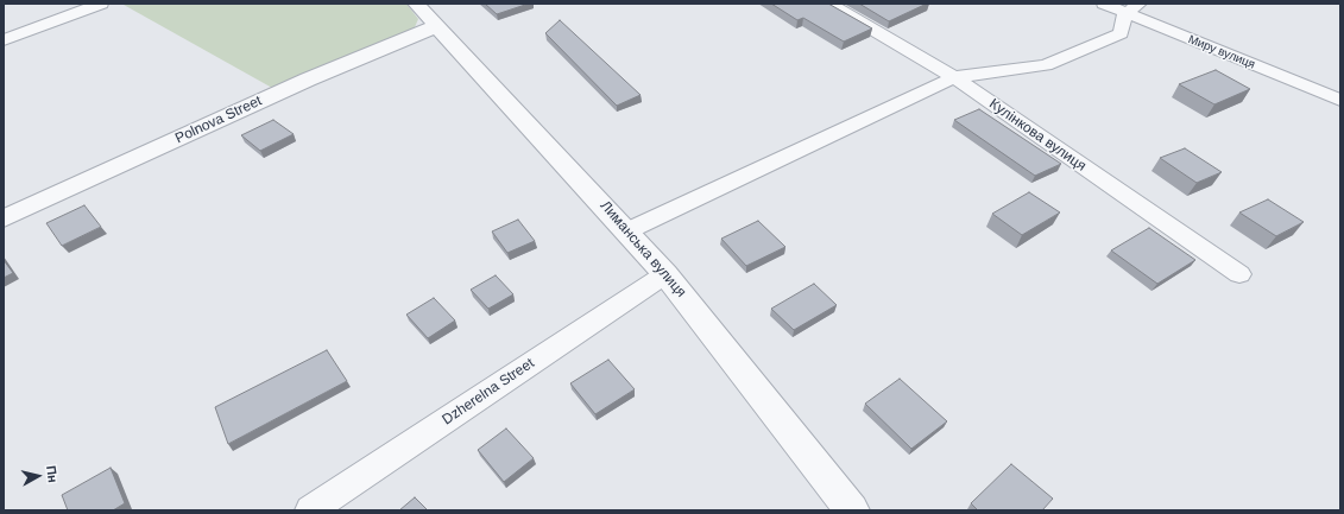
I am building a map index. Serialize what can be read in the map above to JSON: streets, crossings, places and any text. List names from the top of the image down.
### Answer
{
  "streets": {
    "street": [
      "Миру вулиця",
      "Polnova Street",
      "Кулінкова вулиця",
      "Лиманська вулиця",
      "Dzherelna Street"
    ]
  },
  "crossings": [
    ["Polnova Street", "Лиманська вулиця"],
    ["Лиманська вулиця", "Dzherelna Street"]
  ],
  "north": "right"
}
